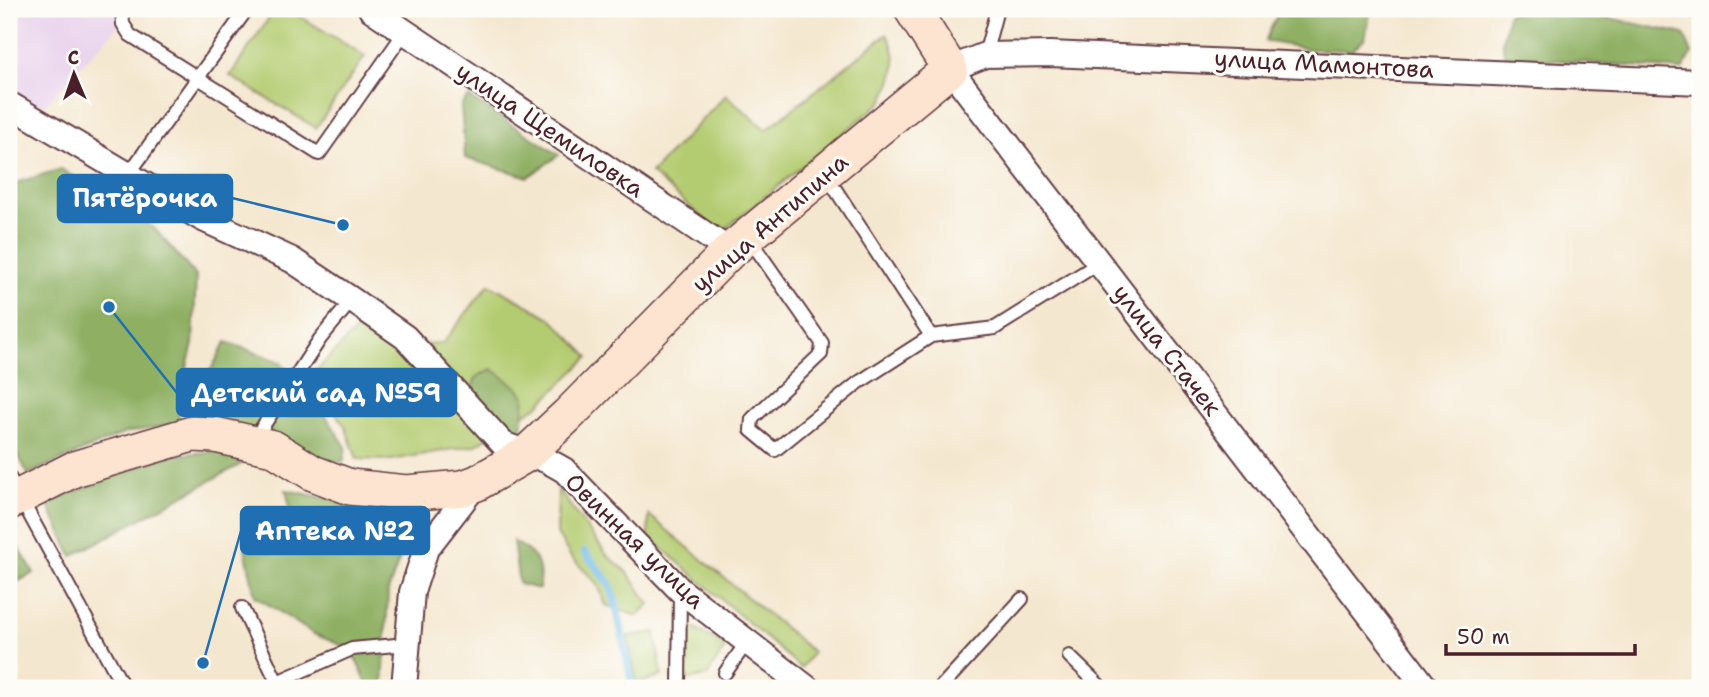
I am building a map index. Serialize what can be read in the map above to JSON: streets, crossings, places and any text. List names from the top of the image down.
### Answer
{
  "streets": {
    "street": [
      "улица Мамонтова",
      "улица Щемиловка",
      "улица Антипина",
      "улица Стачек",
      "Овинная улица"
    ]
  },
  "crossings": [
    ["улица Мамонтова", "улица Антипина"],
    ["улица Мамонтова", "улица Стачек"],
    ["улица Щемиловка", "улица Антипина"],
    ["улица Антипина", "улица Стачек"],
    ["улица Антипина", "Овинная улица"]
  ],
  "places": ["Пятёрочка", "Детский сад №59", "Аптека №2"],
  "scale_bar": "50 m",
  "north": "top"
}
